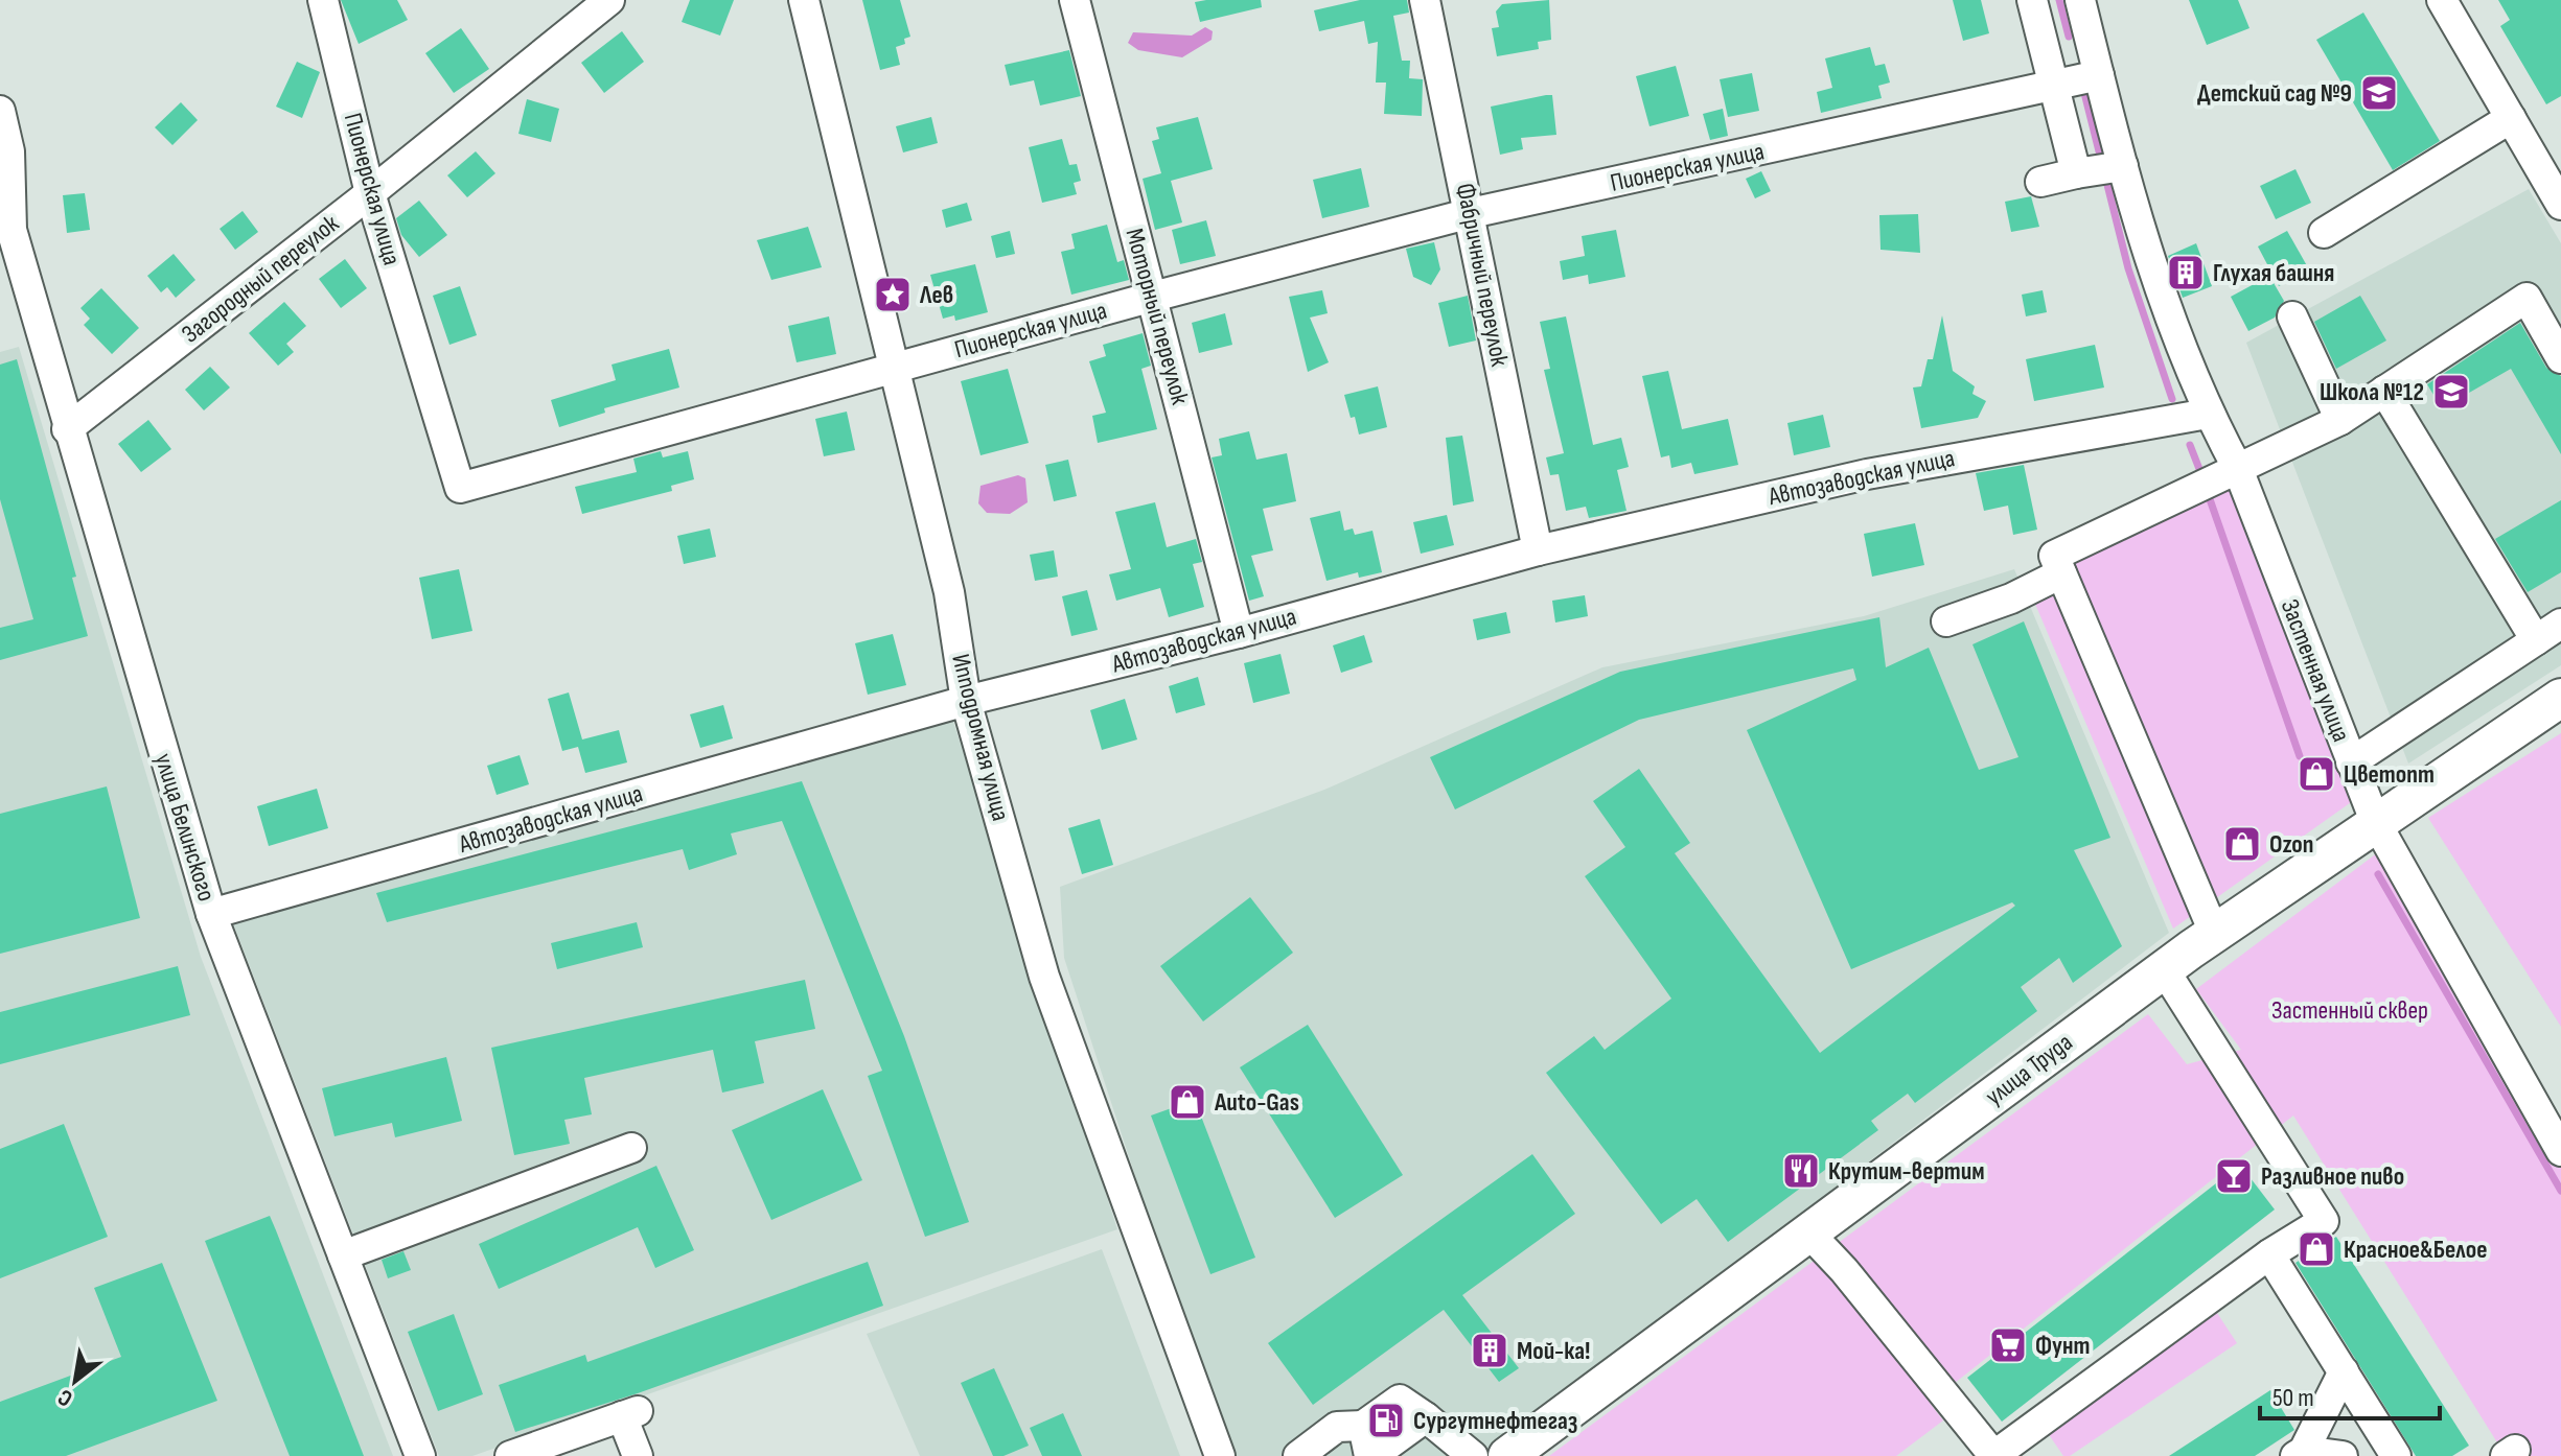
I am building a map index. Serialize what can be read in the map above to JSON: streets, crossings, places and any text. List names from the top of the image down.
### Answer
{
  "streets": {
    "main road": ["улица Труда"],
    "street": [
      "Пионерская улица",
      "Фабричный переулок",
      "Загородный переулок",
      "Моторный переулок",
      "Автозаводская улица",
      "Застенная улица",
      "Ипподромная улица",
      "улица Белинского"
    ]
  },
  "crossings": [
    ["Пионерская улица", "Фабричный переулок"],
    ["Пионерская улица", "Загородный переулок"],
    ["Пионерская улица", "Моторный переулок"],
    ["Пионерская улица", "Застенная улица"],
    ["Пионерская улица", "Ипподромная улица"],
    ["Фабричный переулок", "Автозаводская улица"],
    ["Загородный переулок", "улица Белинского"],
    ["Моторный переулок", "Автозаводская улица"],
    ["Автозаводская улица", "Застенная улица"],
    ["Автозаводская улица", "Ипподромная улица"],
    ["Автозаводская улица", "улица Белинского"],
    ["Застенная улица", "улица Труда"]
  ],
  "parks": ["Застенный сквер"],
  "places": {
    "school or university": ["Детский сад №9", "Школа №12"],
    "building": ["Глухая башня", "Мой-ка!"],
    "place": ["Лев"],
    "shop": [
      "Цветопт",
      "Ozon",
      "Auto-Gas",
      "Красное&Белое"
    ],
    "restaurant": ["Крутим-вертим"],
    "bar": ["Разливное пиво"],
    "supermarket": ["Фунт"],
    "fuel station": ["Сургутнефтегаз"]
  },
  "scale_bar": "50 m",
  "north": "bottom left"
}
